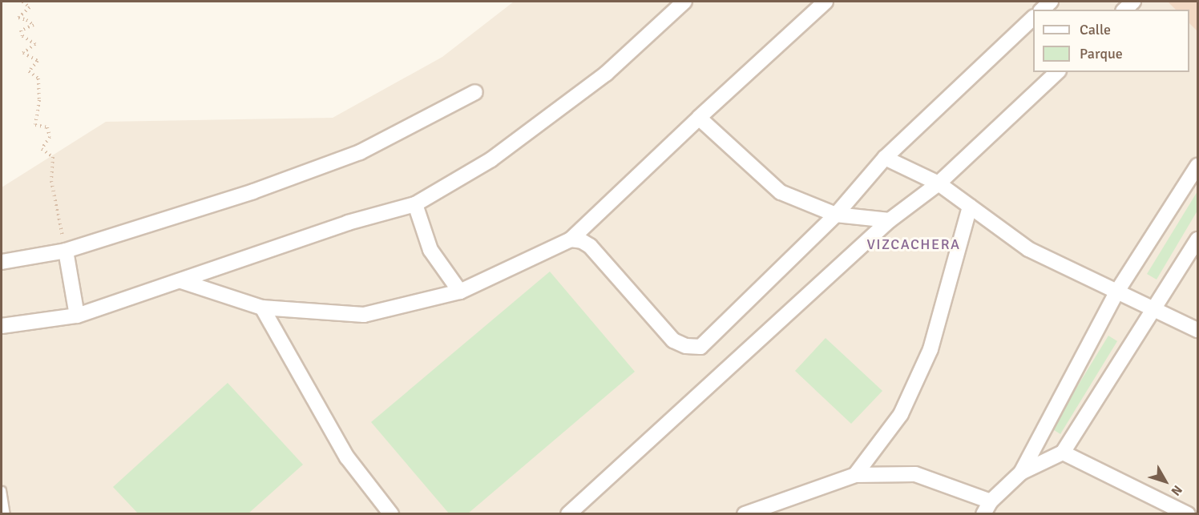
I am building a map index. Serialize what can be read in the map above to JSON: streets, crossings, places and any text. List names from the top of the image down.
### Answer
{
  "districts": ["VIZCACHERA"],
  "legend": ["Calle", "Parque"],
  "north": "bottom right"
}
